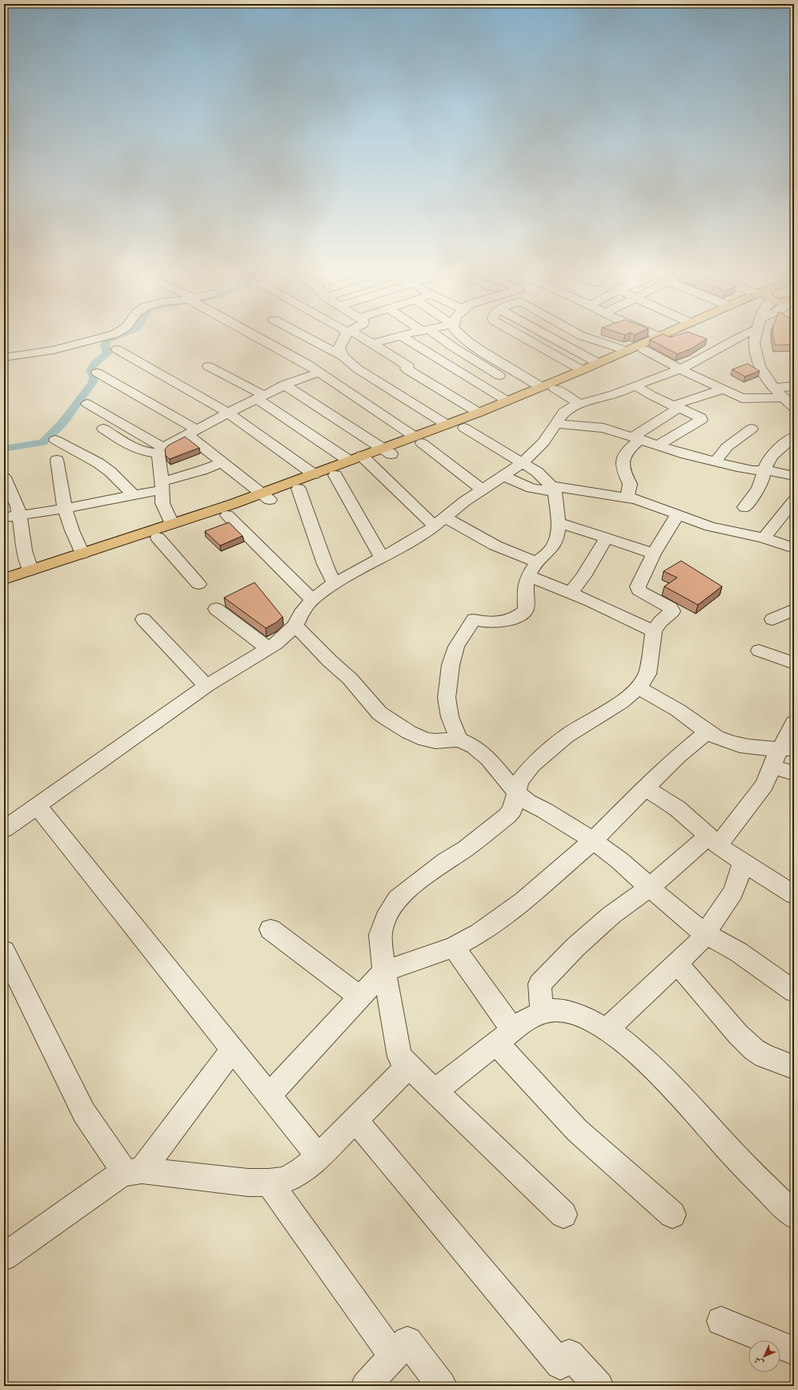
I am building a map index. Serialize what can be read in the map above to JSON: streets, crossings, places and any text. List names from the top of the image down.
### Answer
{
  "north": "bottom left"
}
